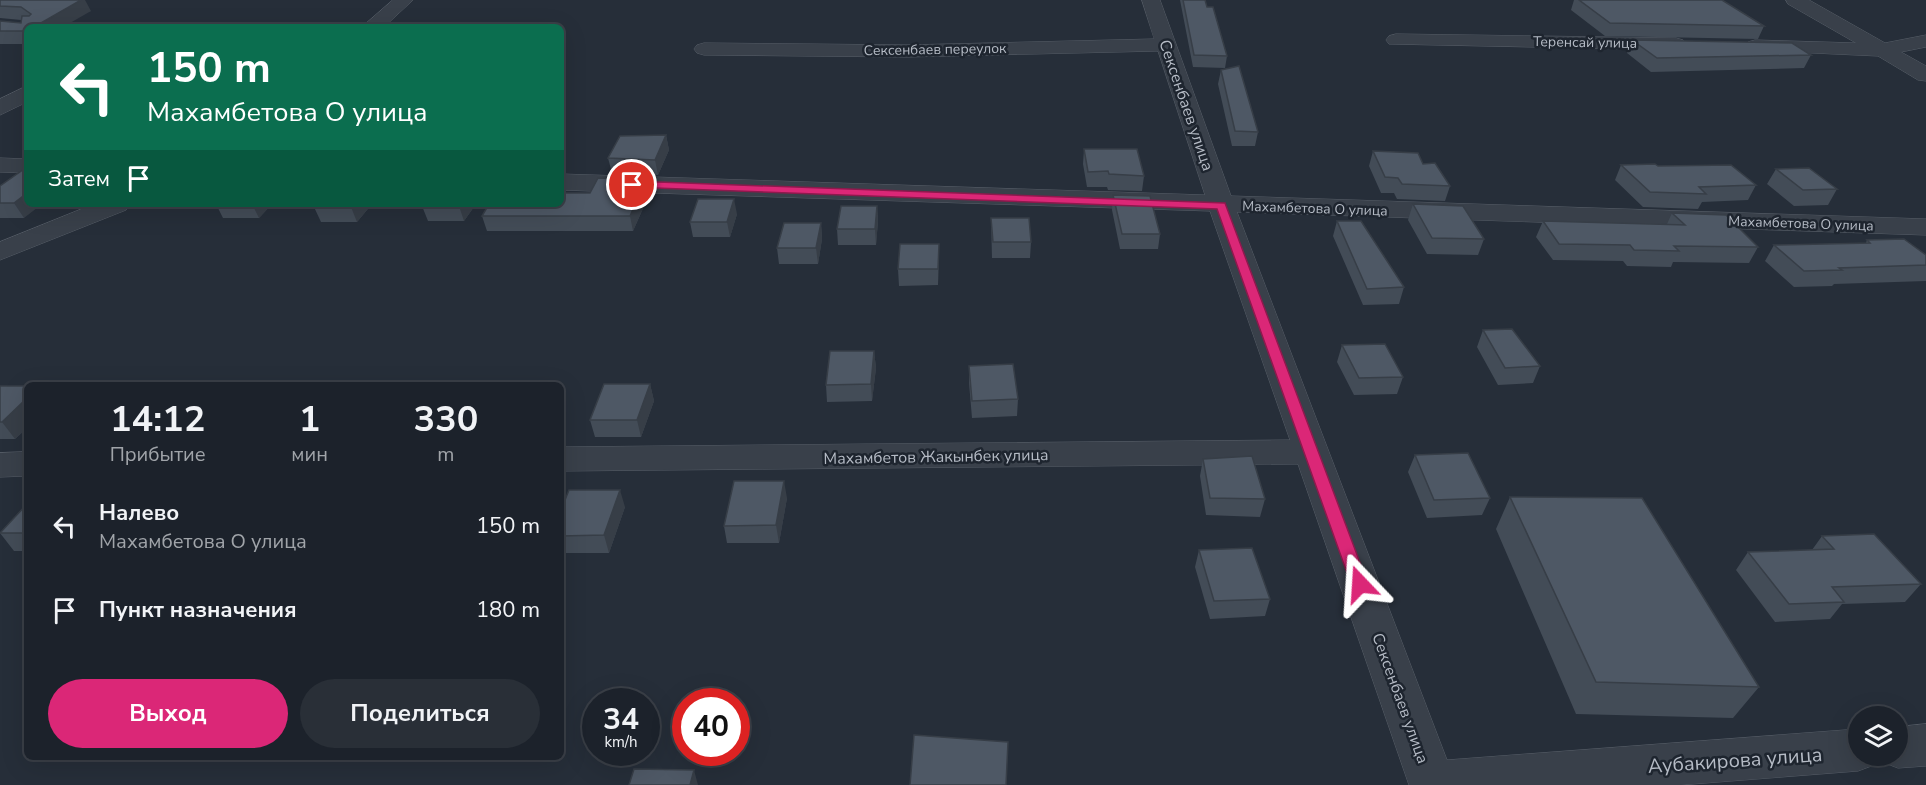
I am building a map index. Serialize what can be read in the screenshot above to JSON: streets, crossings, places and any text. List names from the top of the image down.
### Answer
{
  "streets": {
    "street": [
      "Теренсай улица",
      "Сексенбаев переулок",
      "Сексенбаев улица",
      "Махамбетова О улица",
      "Махамбетов Жакынбек улица",
      "Аубакирова улица"
    ]
  },
  "crossings": [
    ["Сексенбаев переулок", "Сексенбаев улица"],
    ["Сексенбаев улица", "Махамбетова О улица"],
    ["Сексенбаев улица", "Махамбетов Жакынбек улица"],
    ["Сексенбаев улица", "Аубакирова улица"]
  ],
  "page": {
    "turn": ["150 m", "Махамбетова О улица"],
    "then": "Затем",
    "eta": [
      "14:12",
      "Прибытие",
      "1",
      "мин",
      "330",
      "m"
    ],
    "list": [
      {
        "name": "Налево",
        "note": "Махамбетова О улица",
        "value": "150 m"
      },
      {
        "name": "Пункт назначения",
        "value": "180 m"
      }
    ],
    "buttons": ["Выход", "Поделиться"],
    "speed": "34 km/h",
    "limit": "40"
  }
}
